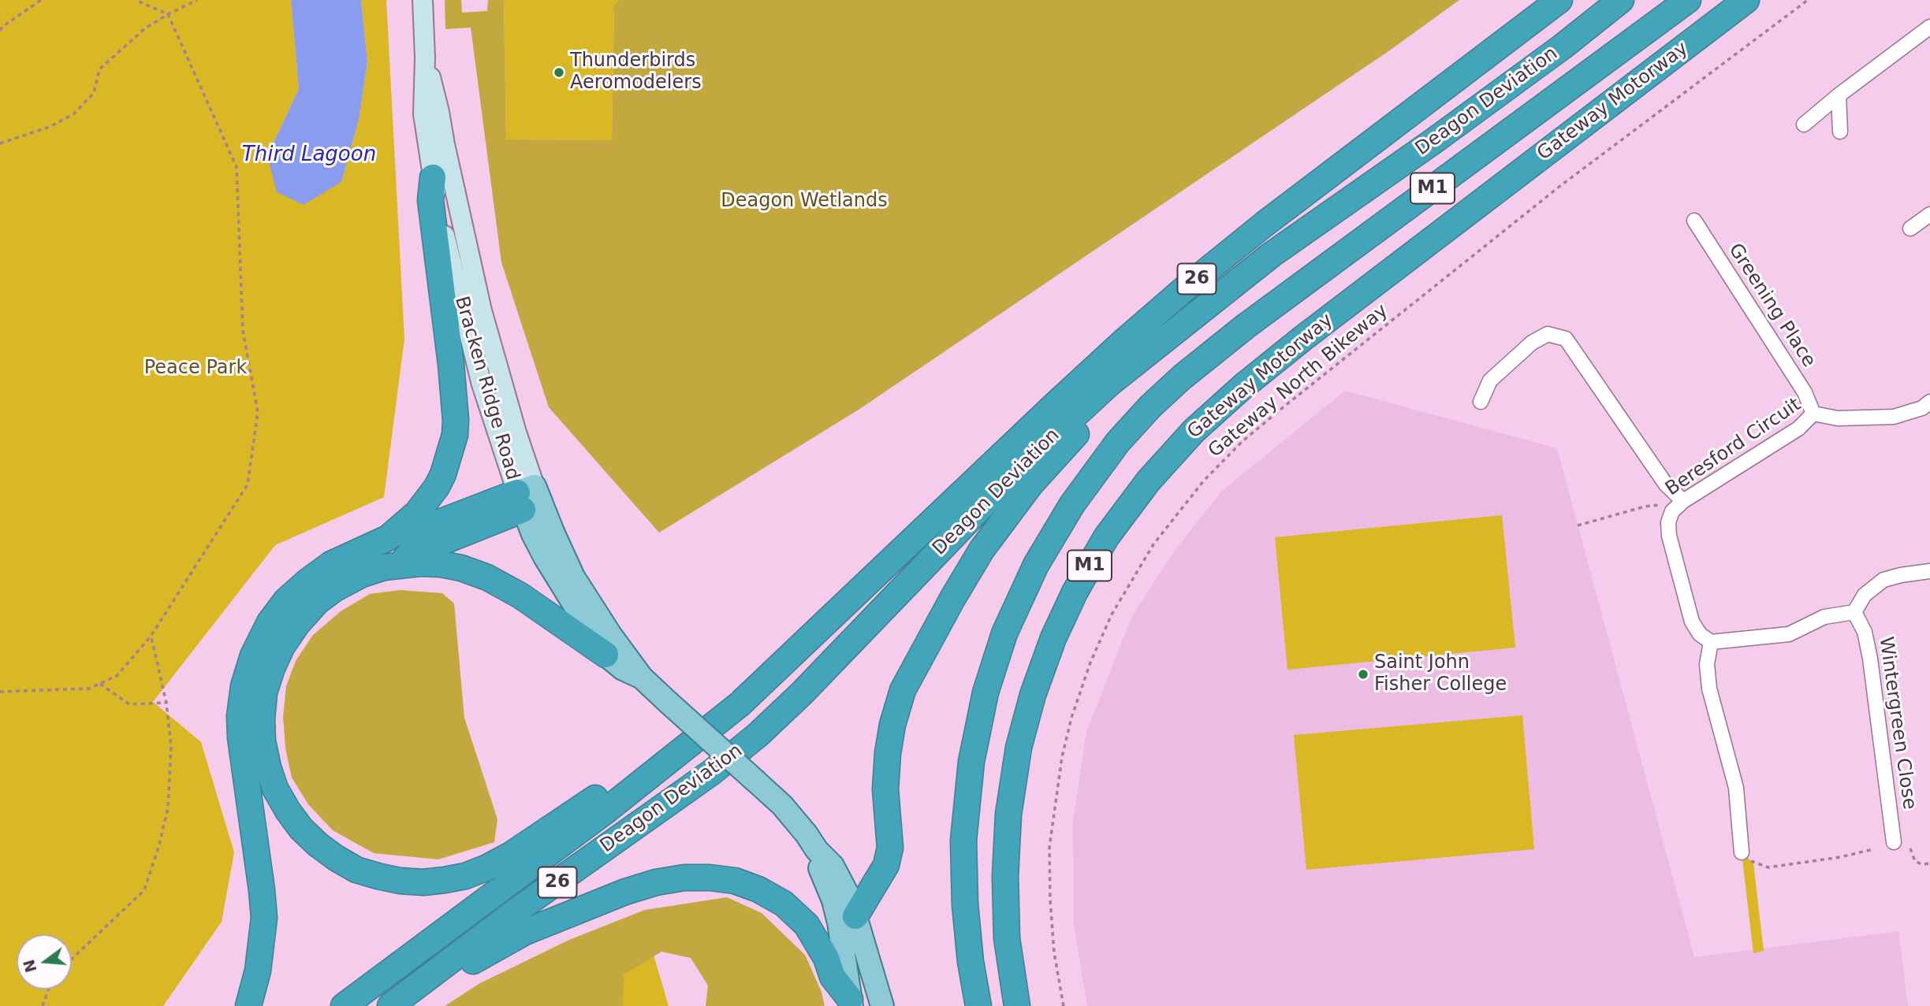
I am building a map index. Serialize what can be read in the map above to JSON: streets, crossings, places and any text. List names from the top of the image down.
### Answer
{
  "streets": {
    "highway": [
      "Deagon Deviation",
      "Gateway Motorway",
      "M1",
      "26"
    ],
    "main road": ["Bracken Ridge Road"],
    "street": ["Greening Place", "Beresford Circuit", "Wintergreen Close"],
    "path": ["Gateway North Bikeway"]
  },
  "crossings": [
    ["Greening Place", "Beresford Circuit"]
  ],
  "water": ["Third Lagoon"],
  "parks": ["Deagon Wetlands", "Peace Park"],
  "places": ["Thunderbirds Aeromodelers", "Saint John Fisher College"],
  "north": "left"
}
